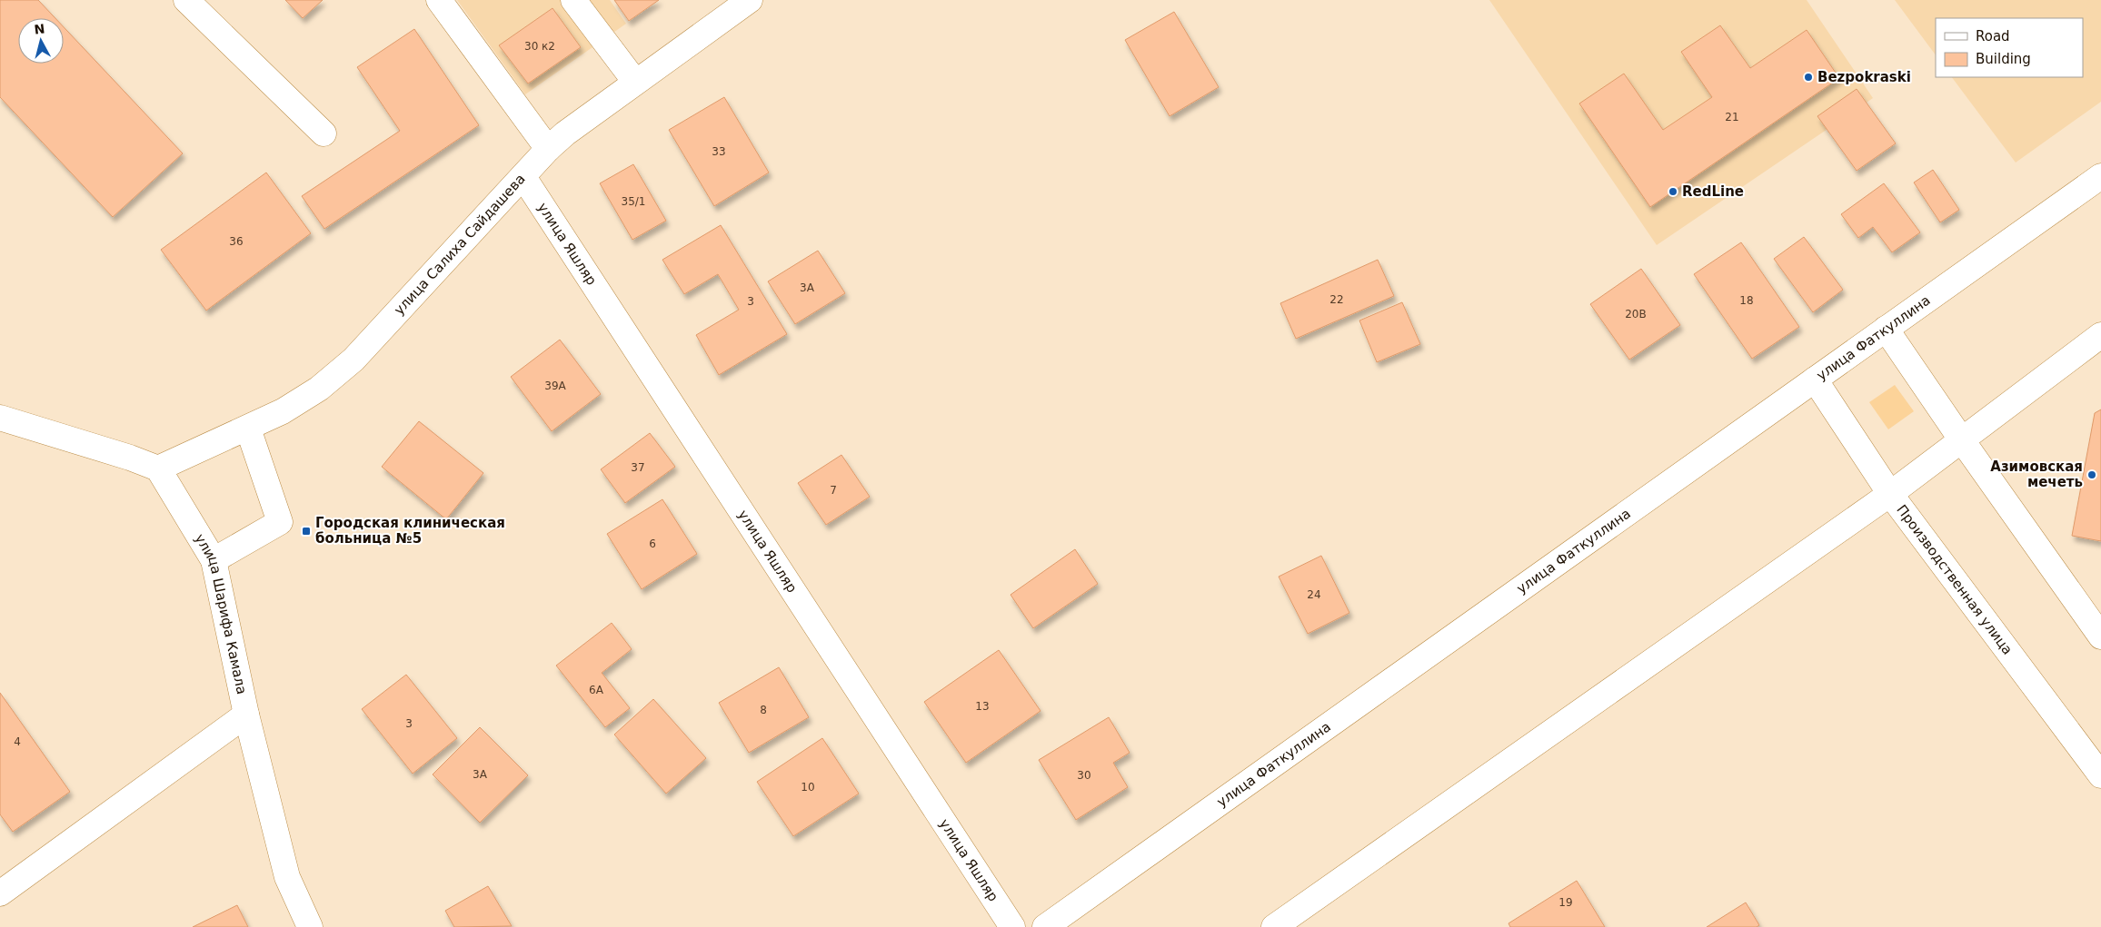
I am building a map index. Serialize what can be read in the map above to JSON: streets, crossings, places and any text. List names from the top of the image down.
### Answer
{
  "streets": {
    "street": [
      "улица Яшляр",
      "улица Салиха Сайдашева",
      "улица Фаткуллина",
      "Производственная улица",
      "улица Шарифа Камала"
    ]
  },
  "crossings": [
    ["улица Яшляр", "улица Салиха Сайдашева"],
    ["улица Салиха Сайдашева", "улица Шарифа Камала"],
    ["улица Фаткуллина", "Производственная улица"]
  ],
  "places": {
    "other": ["Bezpokraski", "RedLine", "Азимовская мечеть"],
    "transit": ["Городская клиническая больница №5"]
  },
  "house_numbers": [
    "30 к2",
    "21",
    "33",
    "35/1",
    "36",
    "3А",
    "22",
    "18",
    "3",
    "20В",
    "39А",
    "37",
    "7",
    "6",
    "24",
    "6А",
    "13",
    "8",
    "3",
    "4",
    "3А",
    "30",
    "10",
    "19"
  ],
  "legend": ["Road", "Building"],
  "north": "top"
}
